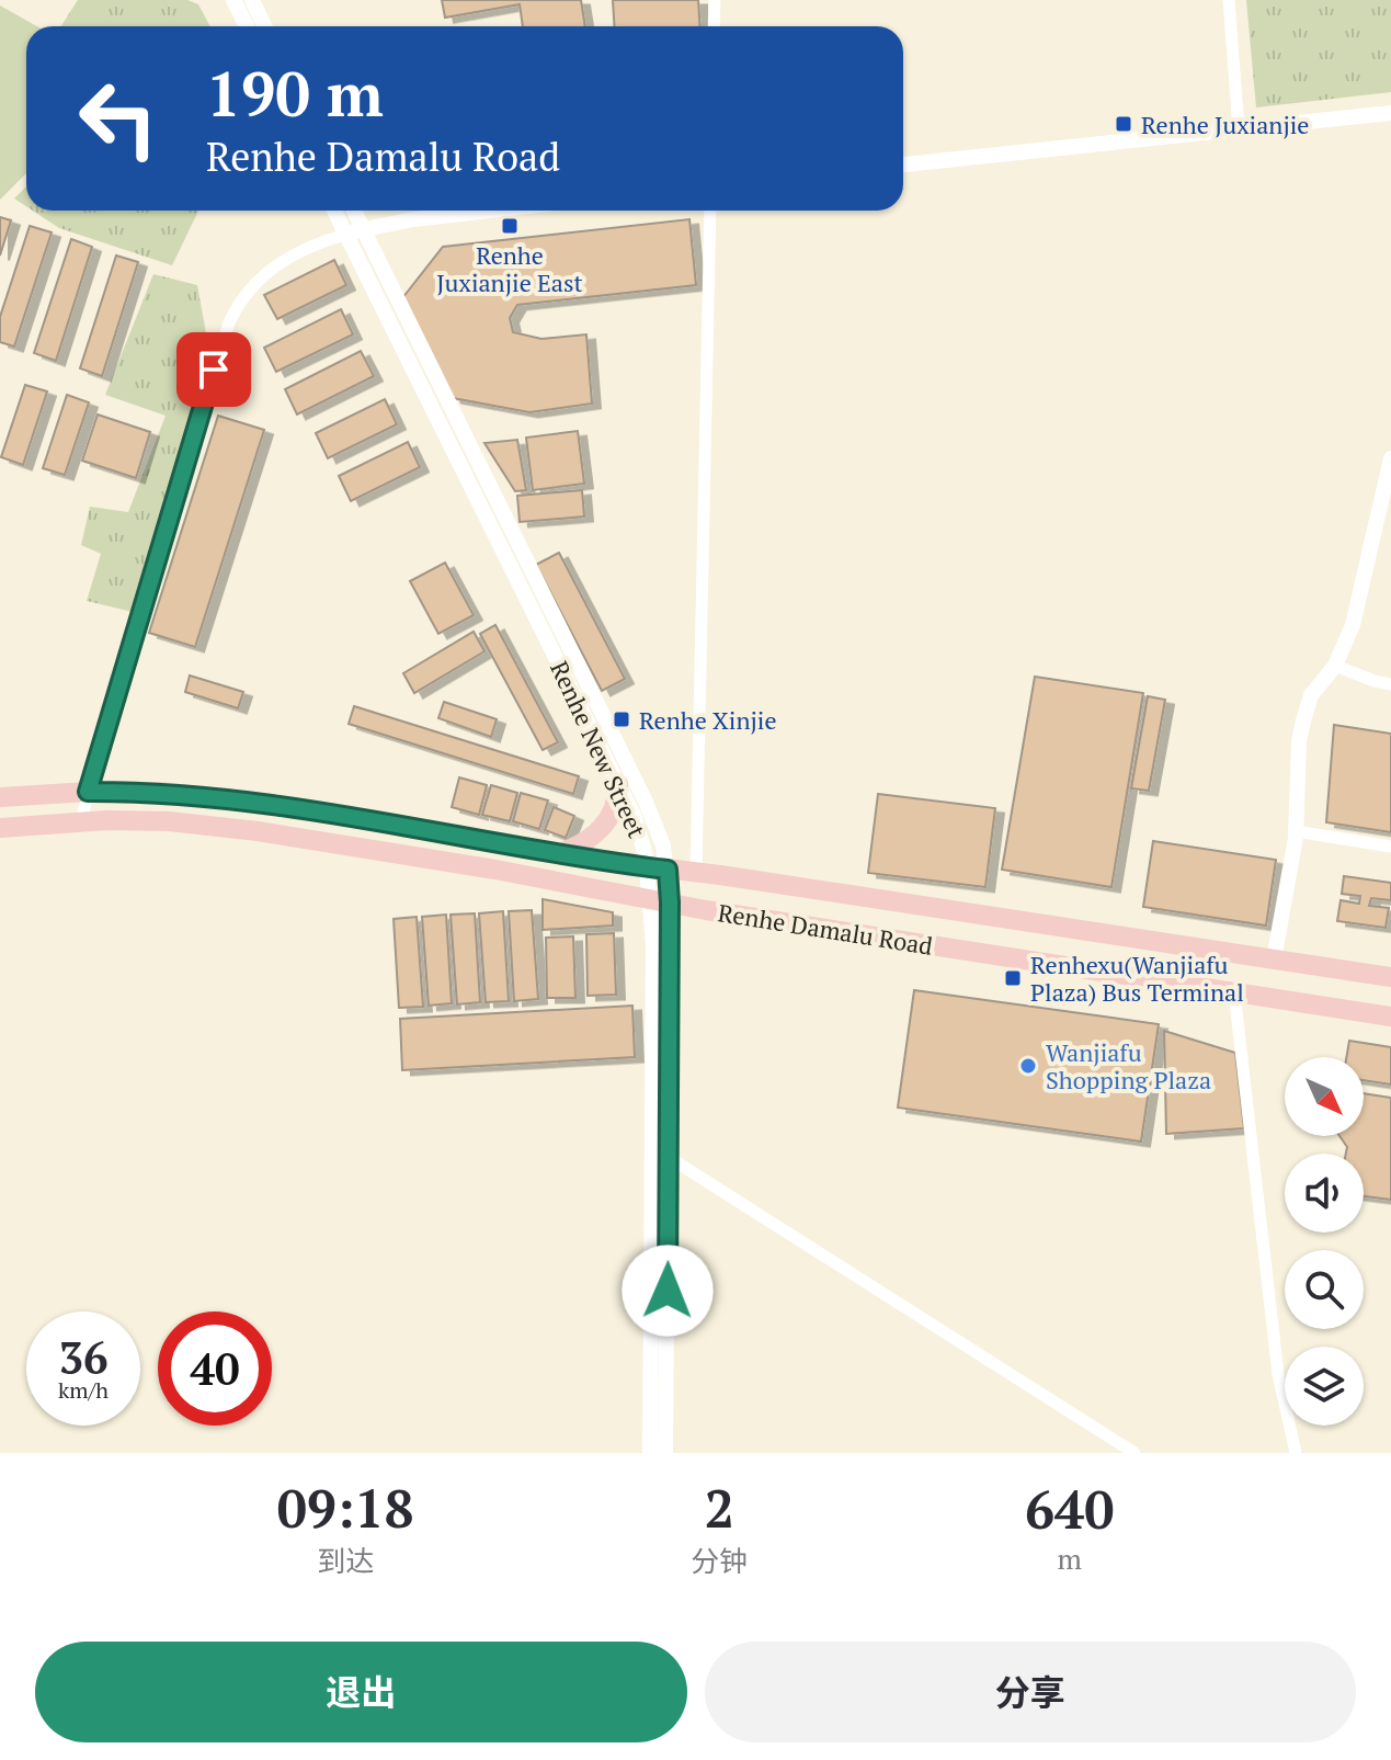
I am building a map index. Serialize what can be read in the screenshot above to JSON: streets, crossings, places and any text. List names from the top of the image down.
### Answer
{
  "streets": {
    "highway": ["Renhe Damalu Road"],
    "street": ["Renhe New Street"]
  },
  "crossings": [
    ["Renhe New Street", "Renhe Damalu Road"]
  ],
  "places": {
    "transit": [
      "Renhe Juxianjie",
      "Renhe Juxianjie East",
      "Renhe Xinjie",
      "Renhexu(Wanjiafu Plaza) Bus Terminal"
    ],
    "other": ["Wanjiafu Shopping Plaza"]
  },
  "north": "bottom right",
  "page": {
    "turn": ["190 m", "Renhe Damalu Road"],
    "speed": "36 km/h",
    "limit": "40",
    "eta": [
      "09:18",
      "到达",
      "2",
      "分钟",
      "640",
      "m"
    ],
    "buttons": ["退出", "分享"]
  }
}
